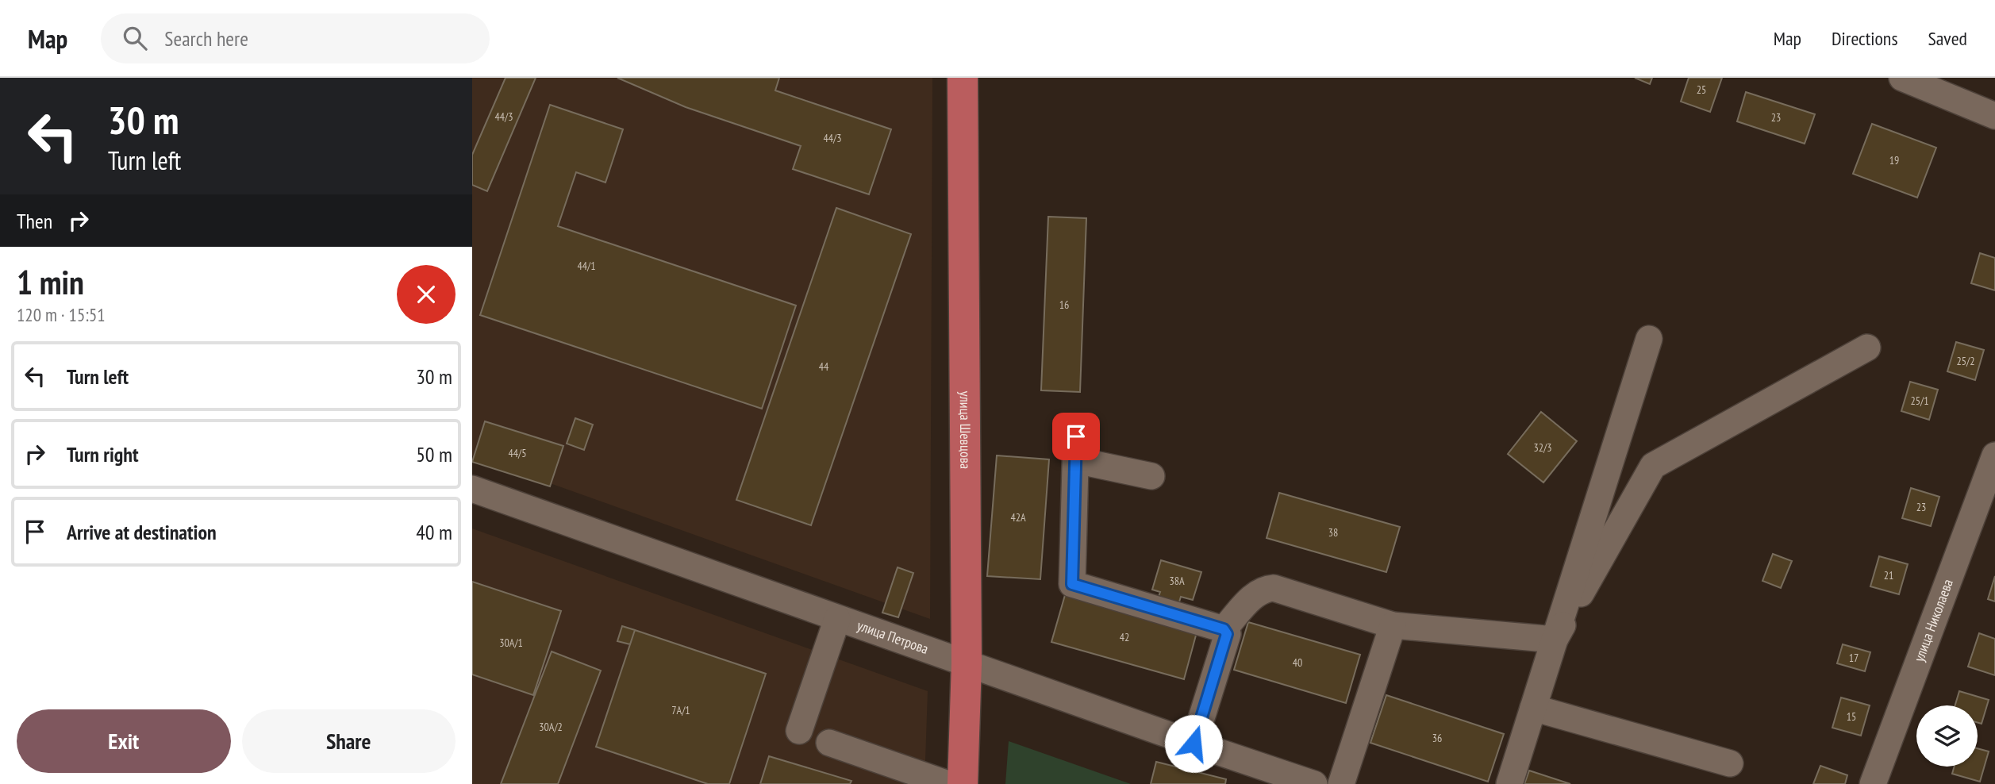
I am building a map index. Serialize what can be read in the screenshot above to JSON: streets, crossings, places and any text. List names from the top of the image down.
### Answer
{
  "streets": {
    "main road": ["улица Шевцова"],
    "street": ["улица Николаева", "улица Петрова"]
  },
  "crossings": [
    ["улица Шевцова", "улица Петрова"]
  ],
  "house_numbers": [
    "25",
    "44/3",
    "23",
    "44/3",
    "19",
    "44/1",
    "16",
    "25/2",
    "44",
    "25/1",
    "32/3",
    "44/5",
    "23",
    "42А",
    "38",
    "21",
    "38А",
    "42",
    "30А/1",
    "17",
    "40",
    "7А/1",
    "15",
    "30А/2",
    "36"
  ],
  "page": {
    "header": "Map",
    "search": "Search here",
    "nav": ["Map", "Directions", "Saved"],
    "turn": ["30 m", "Turn left"],
    "then": "Then",
    "heading": ["1 min", "120 m · 15:51"],
    "list": [
      {
        "name": "Turn left",
        "value": "30 m"
      },
      {
        "name": "Turn right",
        "value": "50 m"
      },
      {
        "name": "Arrive at destination",
        "value": "40 m"
      }
    ],
    "buttons": ["Exit", "Share"]
  }
}
